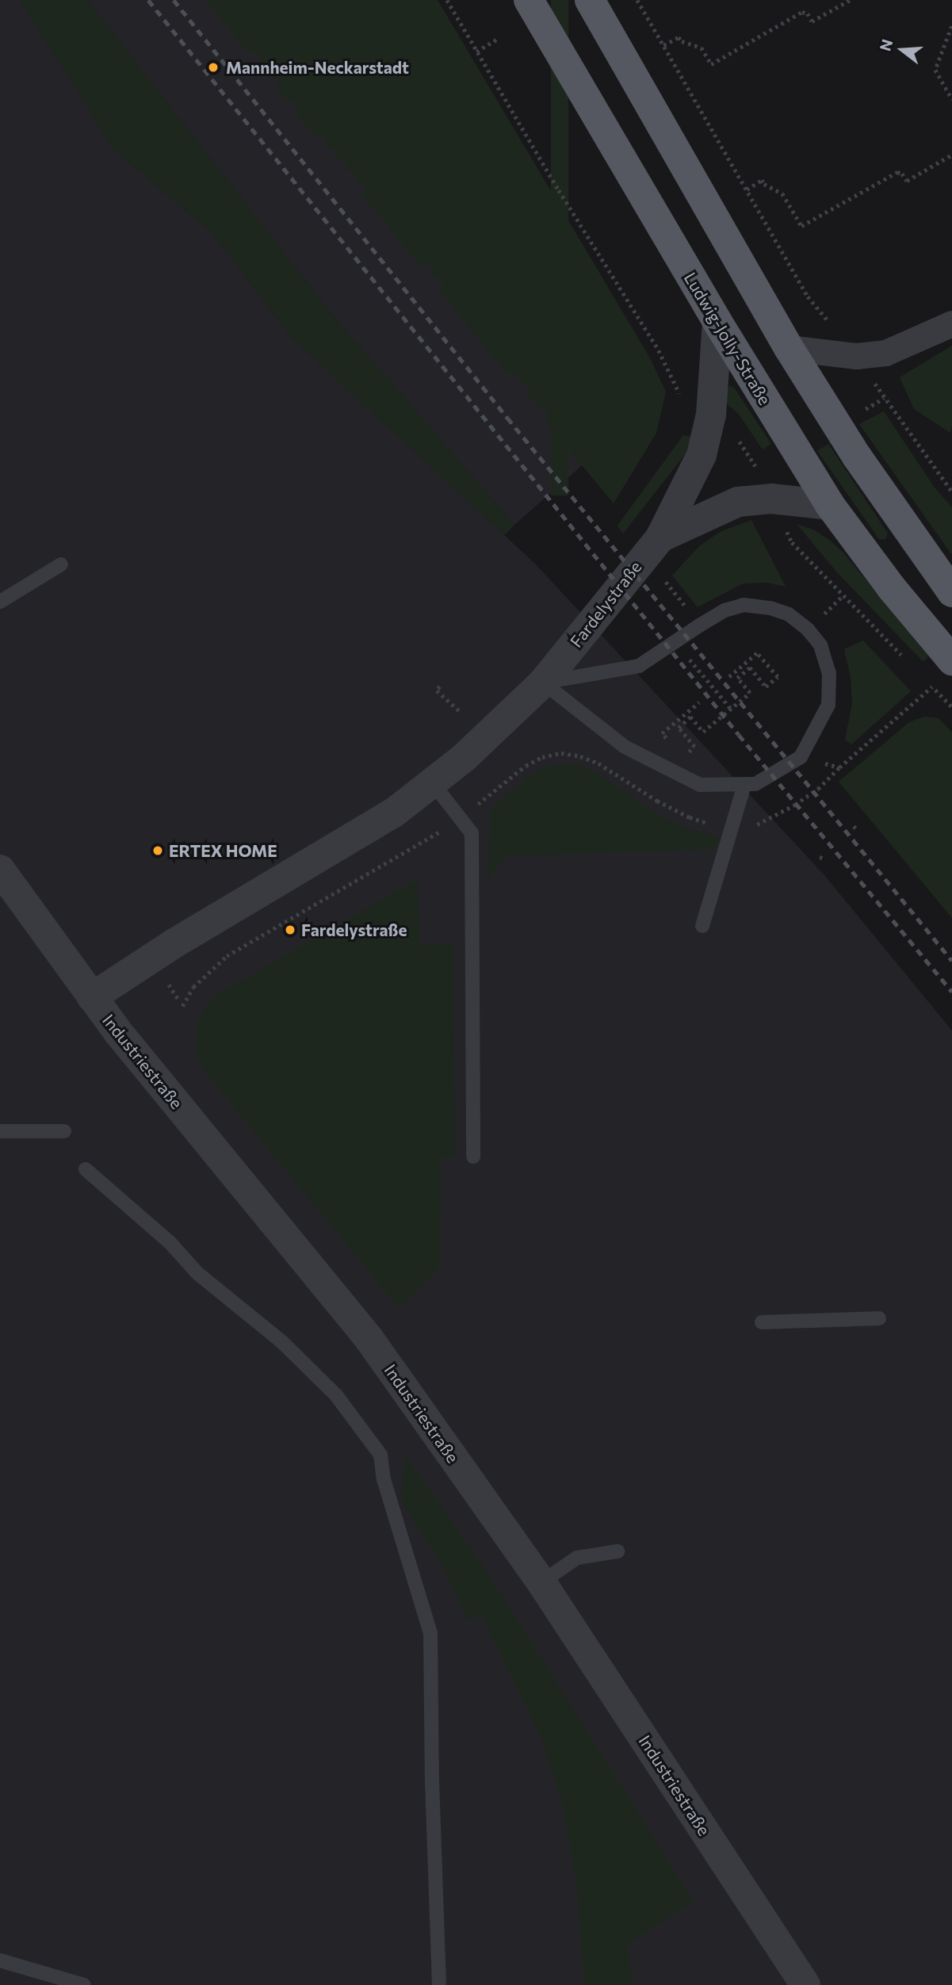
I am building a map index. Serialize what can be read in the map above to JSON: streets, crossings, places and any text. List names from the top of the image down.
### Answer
{
  "streets": {
    "main road": ["Ludwig-Jolly-Straße"],
    "street": ["Fardelystraße", "Industriestraße"]
  },
  "crossings": [
    ["Ludwig-Jolly-Straße", "Fardelystraße"],
    ["Fardelystraße", "Industriestraße"]
  ],
  "places": ["Mannheim-Neckarstadt", "ERTEX HOME", "Fardelystraße"],
  "north": "left"
}
